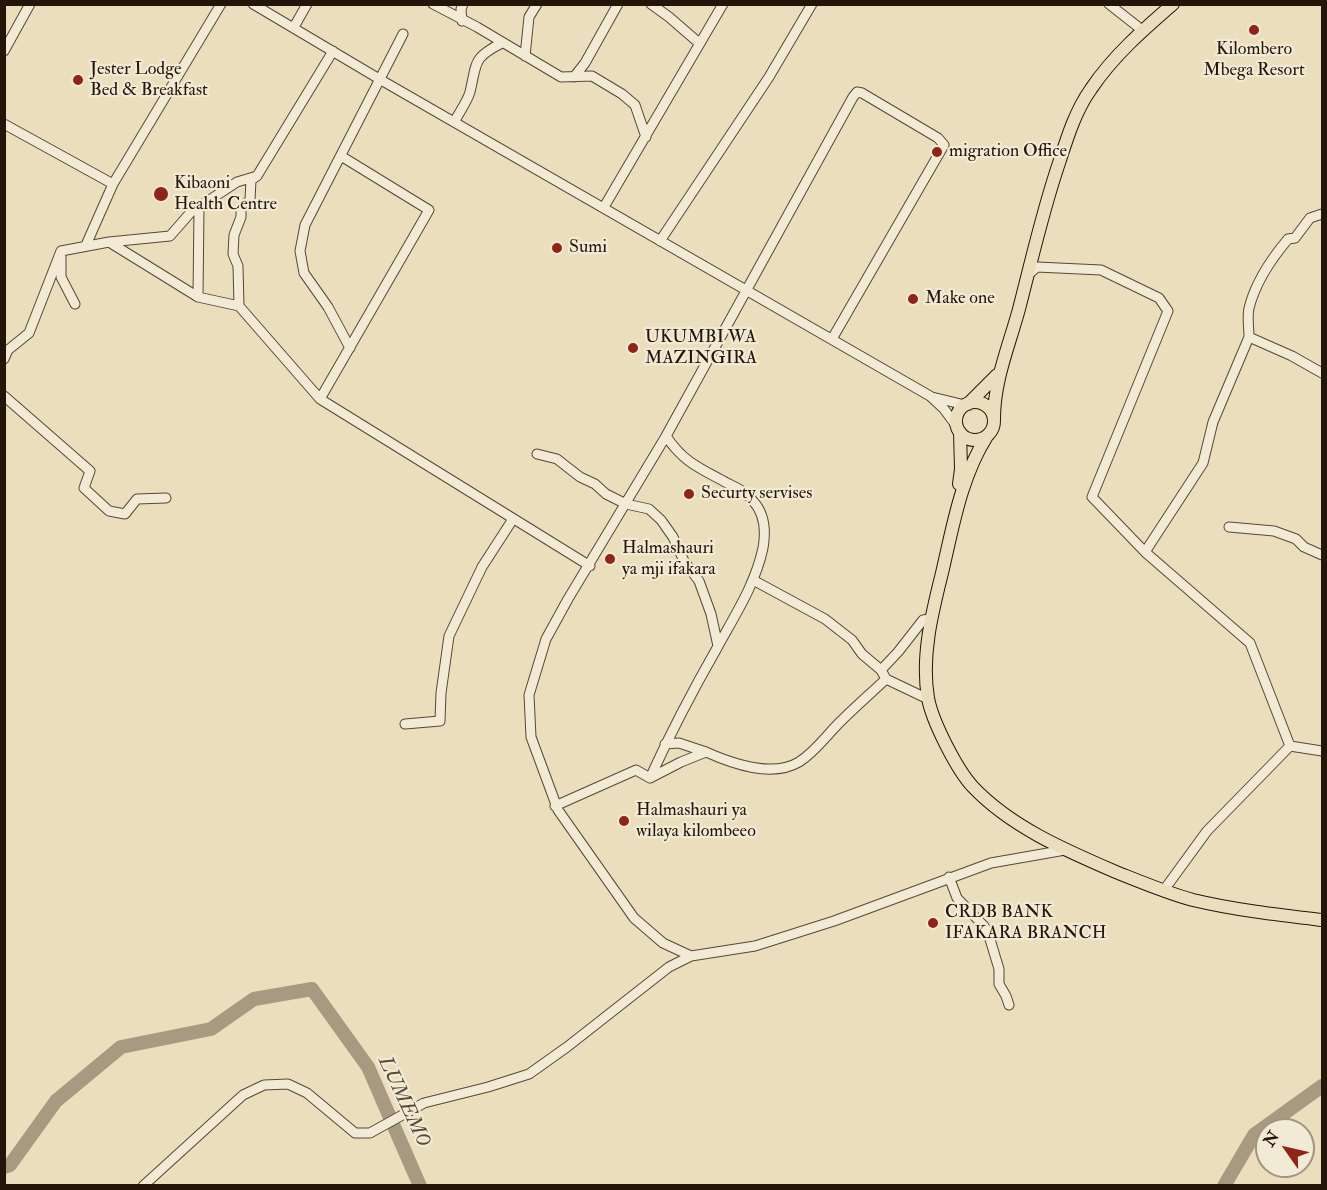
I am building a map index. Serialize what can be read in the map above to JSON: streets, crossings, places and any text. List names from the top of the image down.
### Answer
{
  "water": ["LUMEMO"],
  "places": [
    "Kilombero Mbega Resort",
    "Jester Lodge Bed & Breakfast",
    "migration Office",
    "Kibaoni Health Centre",
    "Sumi",
    "Make one",
    "UKUMBI WA MAZINGIRA",
    "Securty servises",
    "Halmashauri ya mji ifakara",
    "Halmashauri ya wilaya kilombeeo",
    "CRDB BANK IFAKARA BRANCH"
  ],
  "north": "top left"
}
